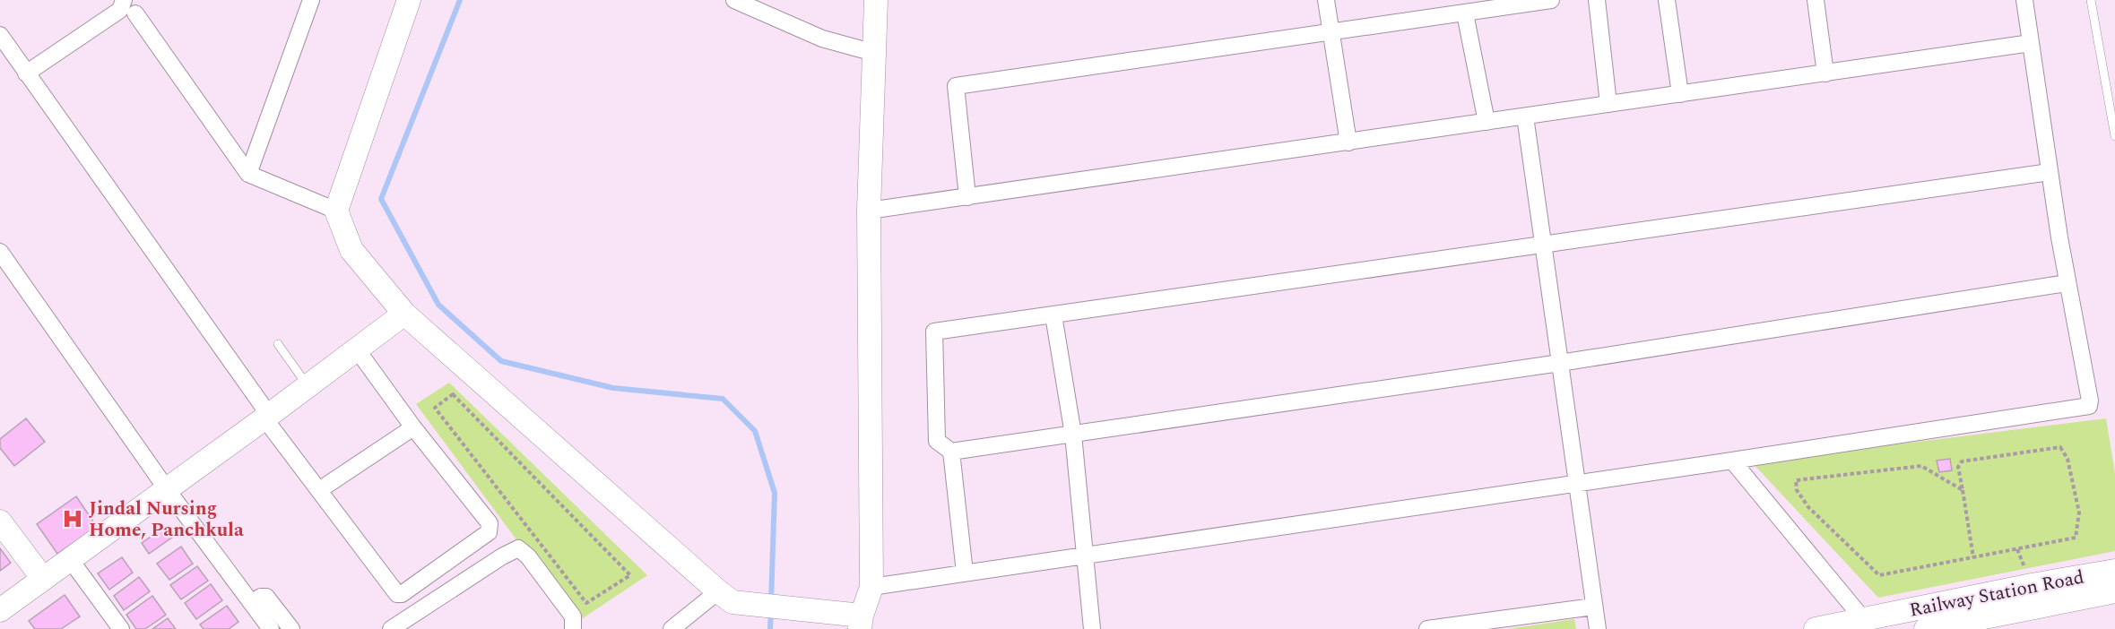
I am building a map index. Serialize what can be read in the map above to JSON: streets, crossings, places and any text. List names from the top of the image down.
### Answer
{
  "streets": {
    "street": ["Railway Station Road"]
  },
  "places": {
    "hospital": ["Jindal Nursing Home, Panchkula"]
  }
}
